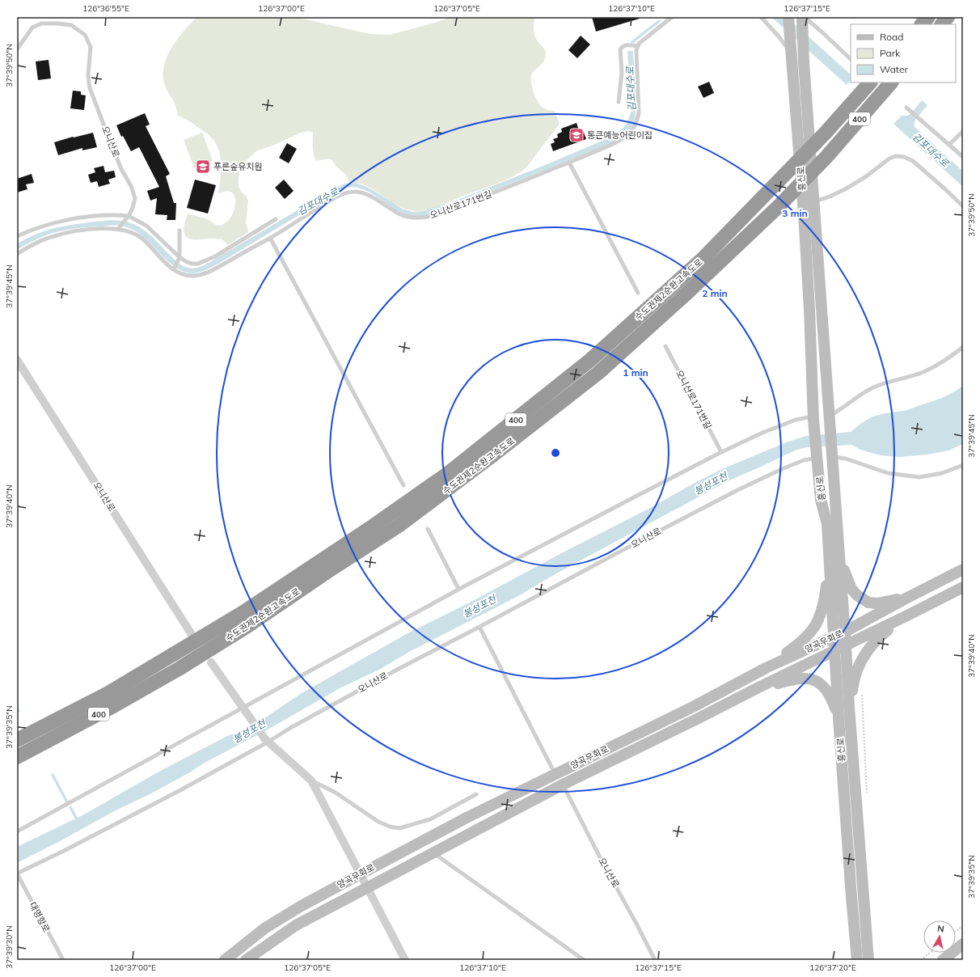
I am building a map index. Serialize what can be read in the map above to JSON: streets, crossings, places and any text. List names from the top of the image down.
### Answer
{
  "streets": {
    "highway": ["400", "수도권제2순환고속도로"],
    "main road": ["흥신로", "양곡우회로"],
    "street": ["오니산로"],
    "lane": ["오니산로171번길", "대명항로"]
  },
  "crossings": [
    ["오니산로", "흥신로"],
    ["오니산로", "오니산로171번길"],
    ["오니산로", "양곡우회로"],
    ["오니산로", "대명항로"],
    ["흥신로", "양곡우회로"]
  ],
  "water": ["김포대수로", "봉성포천"],
  "places": {
    "school or university": ["통큰예능어린이집", "푸른숲유치원"]
  },
  "legend": ["Road", "Park", "Water"],
  "north": "top",
  "coordinates": [
    "126°36'55\"E",
    "126°37'00\"E",
    "126°37'05\"E",
    "126°37'10\"E",
    "126°37'15\"E",
    "37°39'50\"N",
    "37°39'45\"N",
    "37°39'40\"N",
    "37°39'35\"N",
    "37°39'30\"N",
    "126°37'20\"E"
  ],
  "rings": ["3 min", "2 min", "1 min"]
}
